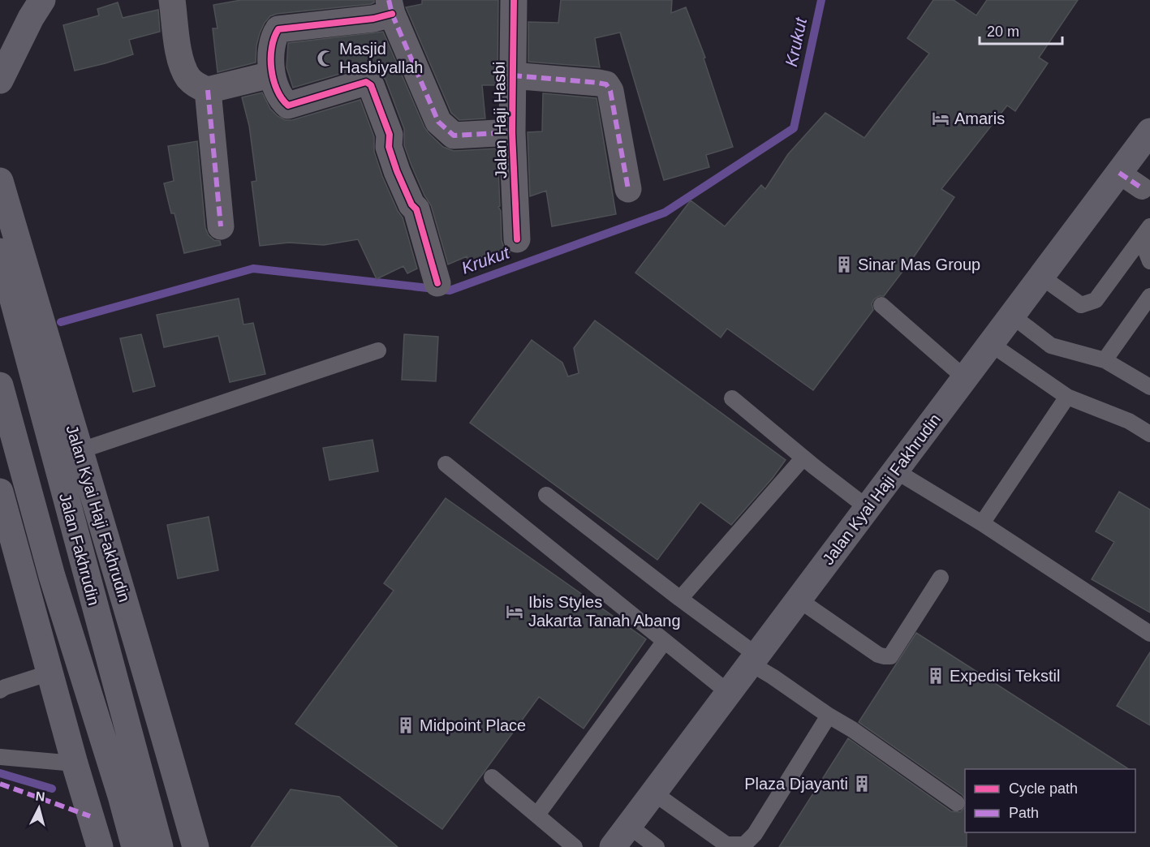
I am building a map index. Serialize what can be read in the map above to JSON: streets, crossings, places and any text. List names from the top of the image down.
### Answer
{
  "streets": {
    "main road": ["Jalan Kyai Haji Fakhrudin", "Jalan Fakhrudin"],
    "street": ["Jalan Haji Hasbi"]
  },
  "water": ["Krukut"],
  "places": {
    "mosque": ["Masjid Hasbiyallah"],
    "hotel": ["Amaris", "Ibis Styles Jakarta Tanah Abang"],
    "building": [
      "Sinar Mas Group",
      "Expedisi Tekstil",
      "Midpoint Place",
      "Plaza Djayanti"
    ]
  },
  "legend": ["Cycle path", "Path"],
  "scale_bar": "20 m",
  "north": "top"
}
